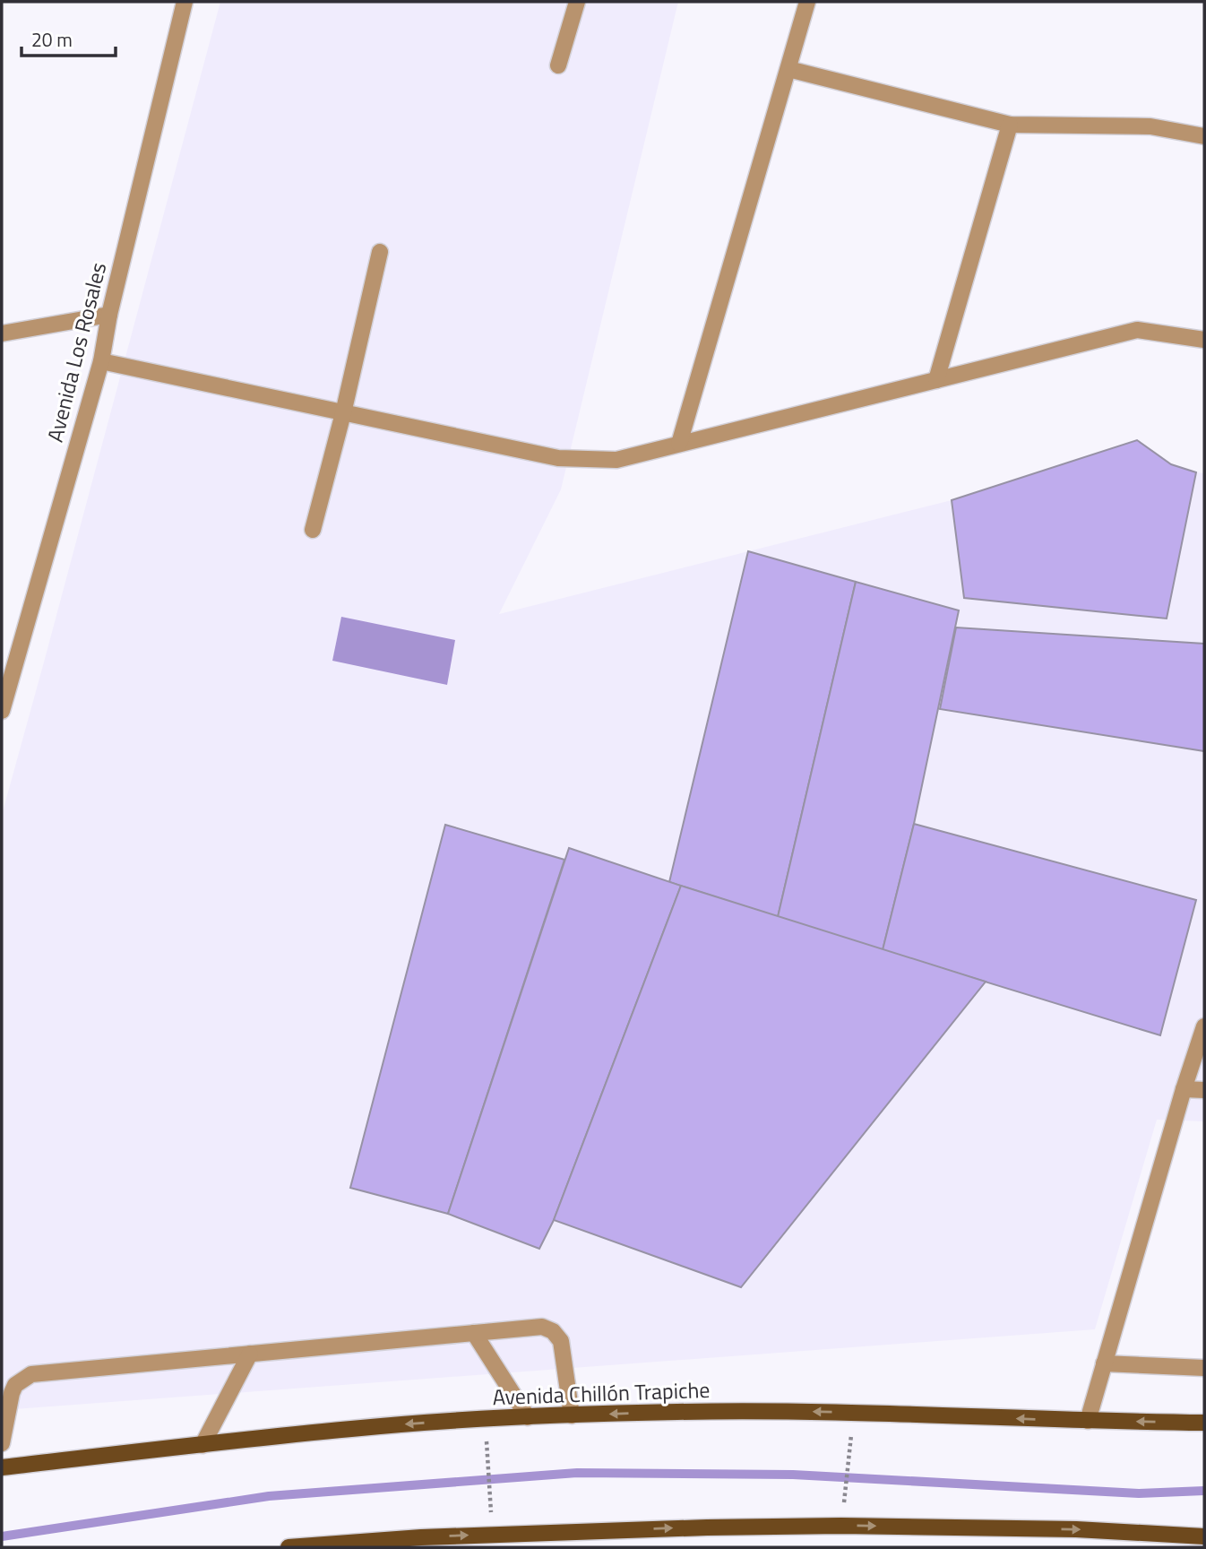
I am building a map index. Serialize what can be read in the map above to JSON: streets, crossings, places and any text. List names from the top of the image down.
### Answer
{
  "streets": {
    "main road": ["Avenida Chillón Trapiche"],
    "street": ["Avenida Los Rosales"]
  },
  "scale_bar": "20 m"
}
